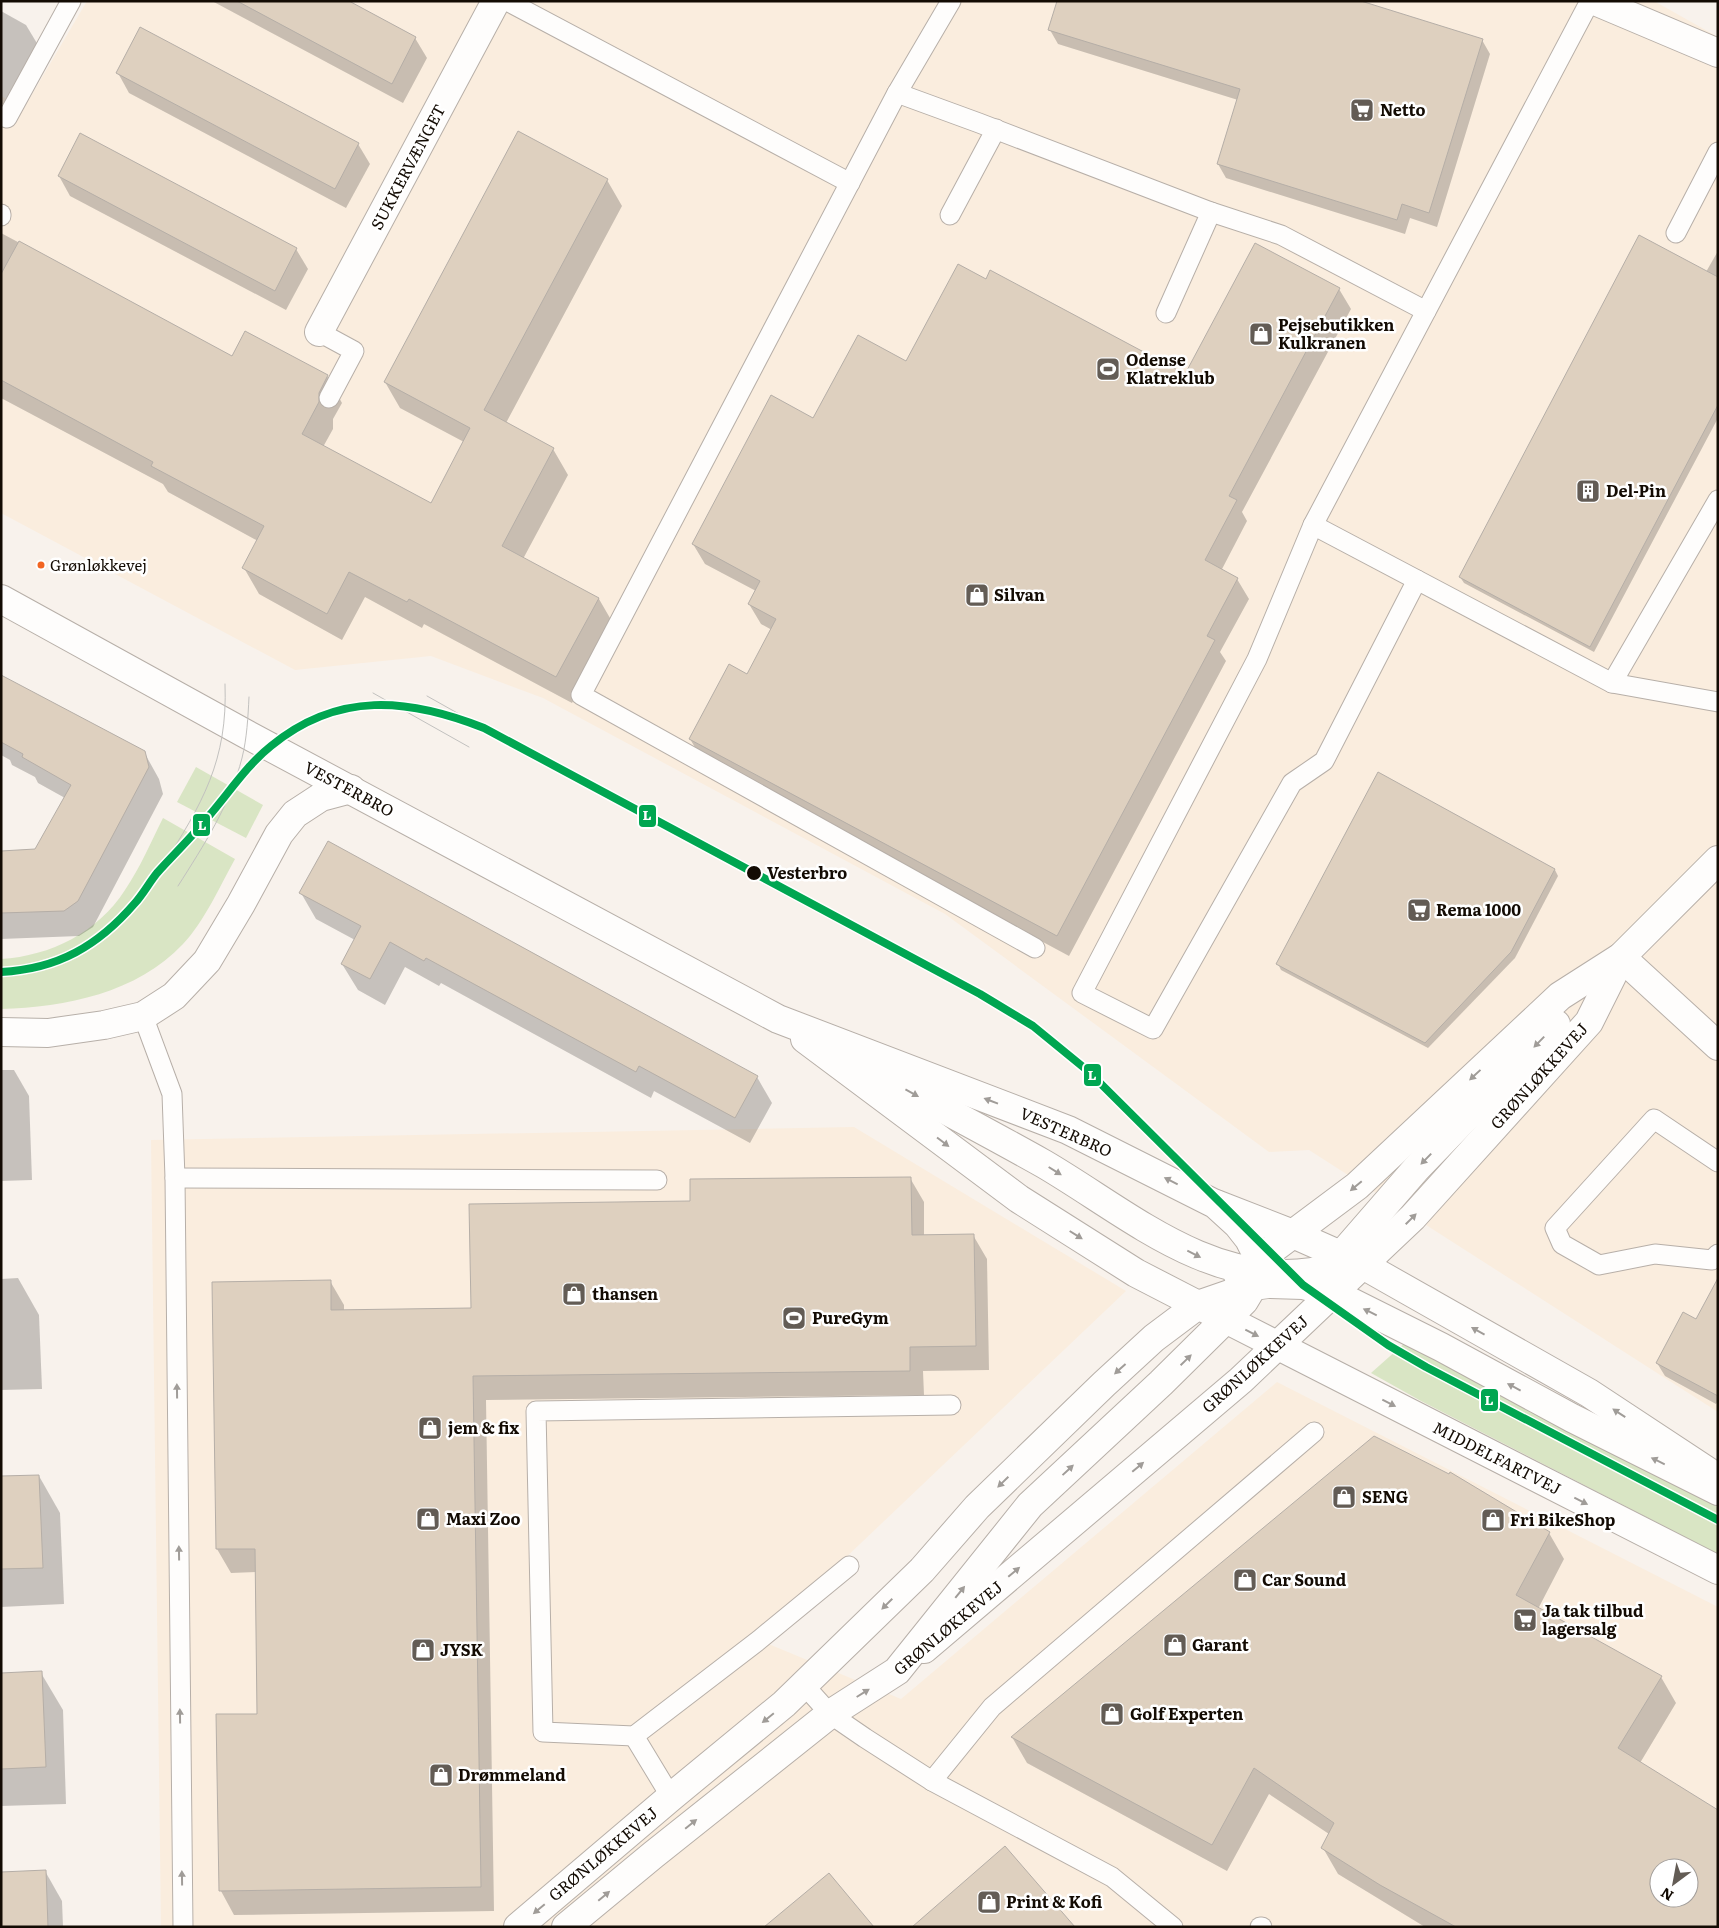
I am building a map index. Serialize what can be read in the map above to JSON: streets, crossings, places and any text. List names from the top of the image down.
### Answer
{
  "streets": {
    "main road": [
      "SUKKERVÆNGET",
      "VESTERBRO",
      "GRØNLØKKEVEJ",
      "MIDDELFARTVEJ"
    ]
  },
  "crossings": [
    ["VESTERBRO", "GRØNLØKKEVEJ"],
    ["VESTERBRO", "MIDDELFARTVEJ"],
    ["GRØNLØKKEVEJ", "MIDDELFARTVEJ"]
  ],
  "places": {
    "supermarket": ["Netto", "Rema 1000", "Ja tak tilbud lagersalg"],
    "shop": [
      "Pejsebutikken Kulkranen",
      "Silvan",
      "thansen",
      "jem & fix",
      "SENG",
      "Maxi Zoo",
      "Fri BikeShop",
      "Car Sound",
      "Garant",
      "JYSK",
      "Golf Experten",
      "Drømmeland",
      "Print & Kofi"
    ],
    "sports": ["Odense Klatreklub", "PureGym"],
    "building": ["Del-Pin"],
    "other": ["Grønløkkevej", "Vesterbro"]
  },
  "lines": ["transit line L"],
  "north": "bottom left"
}
